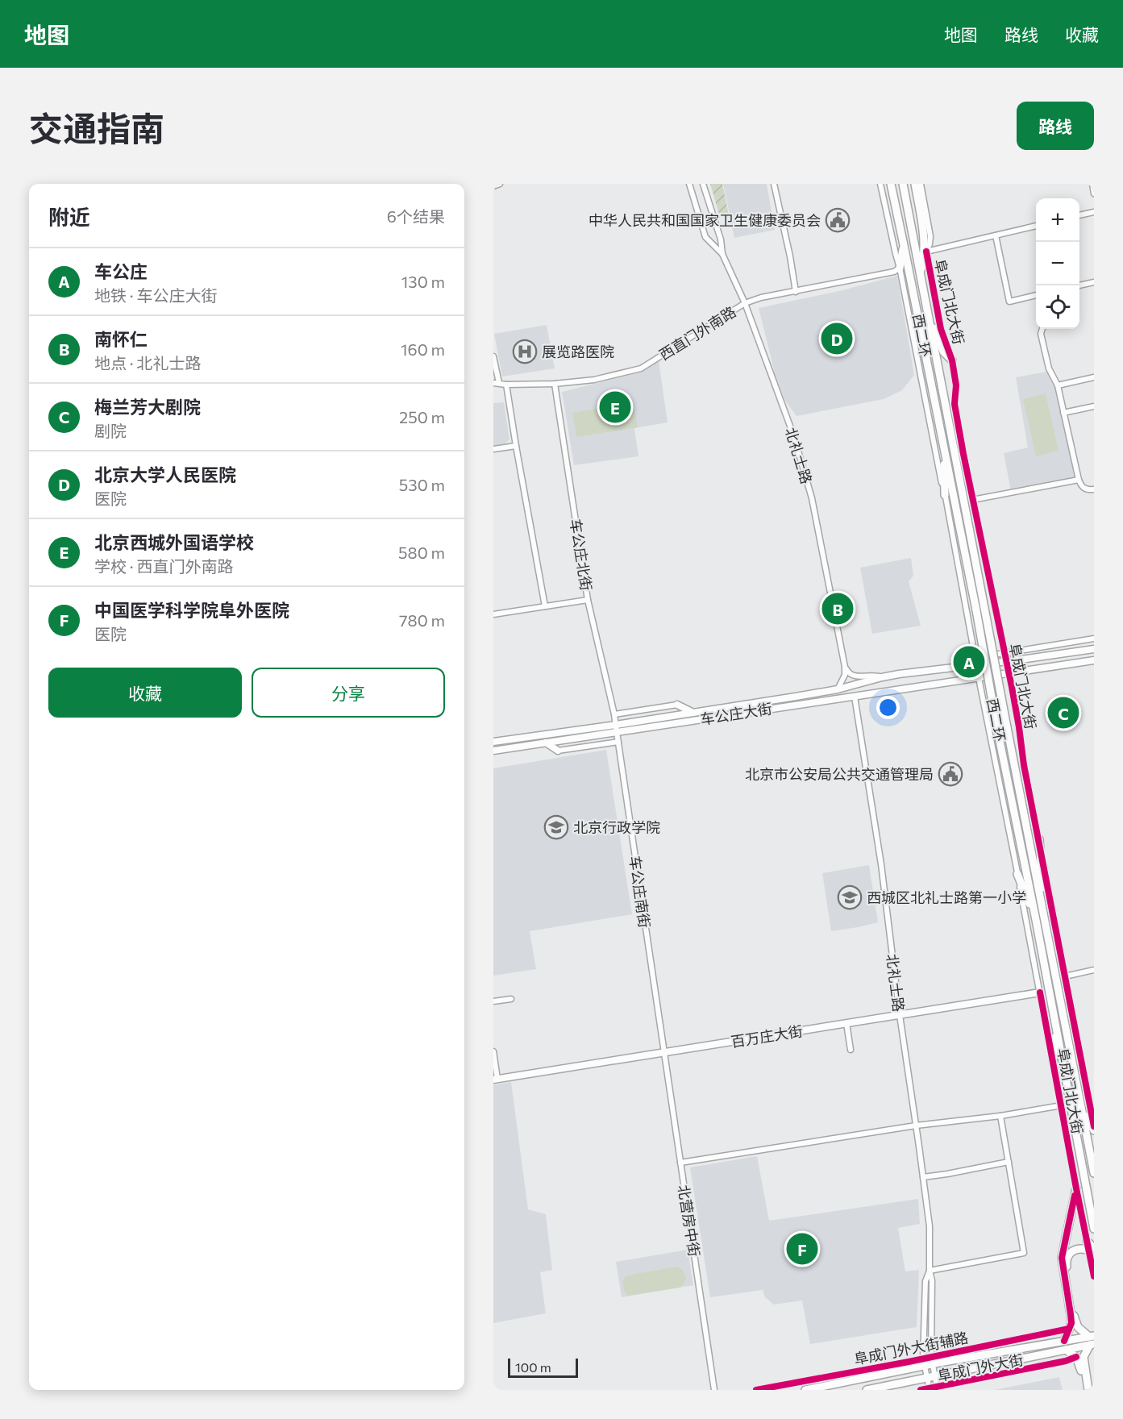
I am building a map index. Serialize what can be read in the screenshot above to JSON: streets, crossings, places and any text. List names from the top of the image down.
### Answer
{
  "streets": {
    "highway": ["西二环", "阜成门外大街"],
    "main road": ["车公庄大街", "百万庄大街"],
    "street": [
      "阜成门北大街",
      "西直门外南路",
      "北礼士路",
      "车公庄北街",
      "车公庄南街",
      "北营房中街",
      "阜成门外大街辅路"
    ]
  },
  "crossings": [
    ["阜成门北大街", "西直门外南路"],
    ["阜成门北大街", "车公庄大街"],
    ["阜成门北大街", "百万庄大街"],
    ["西直门外南路", "北礼士路"],
    ["西直门外南路", "车公庄北街"],
    ["北礼士路", "车公庄大街"],
    ["北礼士路", "百万庄大街"],
    ["北礼士路", "阜成门外大街辅路"],
    ["北礼士路", "阜成门外大街"],
    ["车公庄北街", "车公庄大街"],
    ["车公庄北街", "车公庄南街"],
    ["车公庄大街", "车公庄南街"],
    ["车公庄南街", "百万庄大街"],
    ["车公庄南街", "北营房中街"],
    ["百万庄大街", "北营房中街"],
    ["阜成门外大街辅路", "阜成门外大街"]
  ],
  "places": {
    "public building": ["中华人民共和国国家卫生健康委员会", "北京市公安局公共交通管理局"],
    "hospital": ["展览路医院"],
    "school or university": ["北京行政学院", "西城区北礼士路第一小学"]
  },
  "scale_bar": "100 m",
  "page": {
    "header": "地图",
    "nav": ["地图", "路线", "收藏"],
    "title": "交通指南",
    "buttons": [
      "路线",
      ["收藏", "分享"]
    ],
    "heading": ["附近", "6个结果"],
    "map_buttons": ["+", "−"],
    "list": [
      {
        "mark": "A",
        "name": "车公庄",
        "note": "地铁 · 车公庄大街",
        "value": "130 m"
      },
      {
        "mark": "B",
        "name": "南怀仁",
        "note": "地点 · 北礼士路",
        "value": "160 m"
      },
      {
        "mark": "C",
        "name": "梅兰芳大剧院",
        "note": "剧院",
        "value": "250 m"
      },
      {
        "mark": "D",
        "name": "北京大学人民医院",
        "note": "医院",
        "value": "530 m"
      },
      {
        "mark": "E",
        "name": "北京西城外国语学校",
        "note": "学校 · 西直门外南路",
        "value": "580 m"
      },
      {
        "mark": "F",
        "name": "中国医学科学院阜外医院",
        "note": "医院",
        "value": "780 m"
      }
    ],
    "pins": [
      "D",
      "E",
      "B",
      "A",
      "C",
      "F"
    ],
    "scale": "100 m"
  }
}
